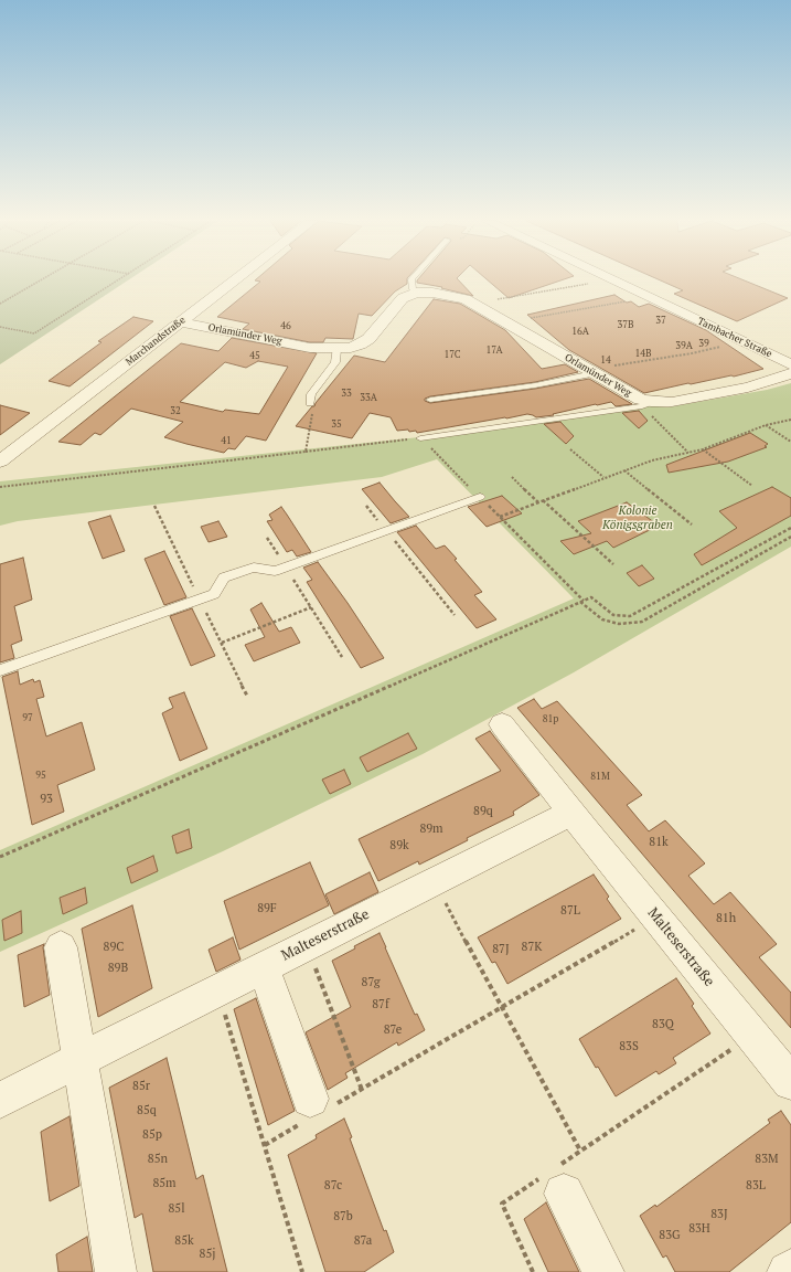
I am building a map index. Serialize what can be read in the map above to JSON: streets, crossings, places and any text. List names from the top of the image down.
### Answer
{
  "streets": {
    "street": [
      "Orlamünder Weg",
      "Tambacher Straße",
      "Marchandstraße",
      "Malteserstraße"
    ]
  },
  "crossings": [
    ["Orlamünder Weg", "Marchandstraße"]
  ],
  "parks": ["Kolonie Königsgraben"],
  "house_numbers": [
    "37",
    "37B",
    "46",
    "16A",
    "39",
    "39A",
    "17A",
    "14B",
    "17C",
    "45",
    "14",
    "33",
    "33A",
    "32",
    "35",
    "41",
    "97",
    "81p",
    "95",
    "81M",
    "93",
    "89q",
    "89m",
    "81k",
    "89k",
    "89F",
    "87L",
    "81h",
    "89C",
    "87K",
    "87J",
    "89B",
    "87g",
    "87f",
    "83Q",
    "87e",
    "83S",
    "85r",
    "85q",
    "85p",
    "85n",
    "83M",
    "85m",
    "87c",
    "83L",
    "85l",
    "83J",
    "87b",
    "83H",
    "83G",
    "85k",
    "87a",
    "85j"
  ]
}
